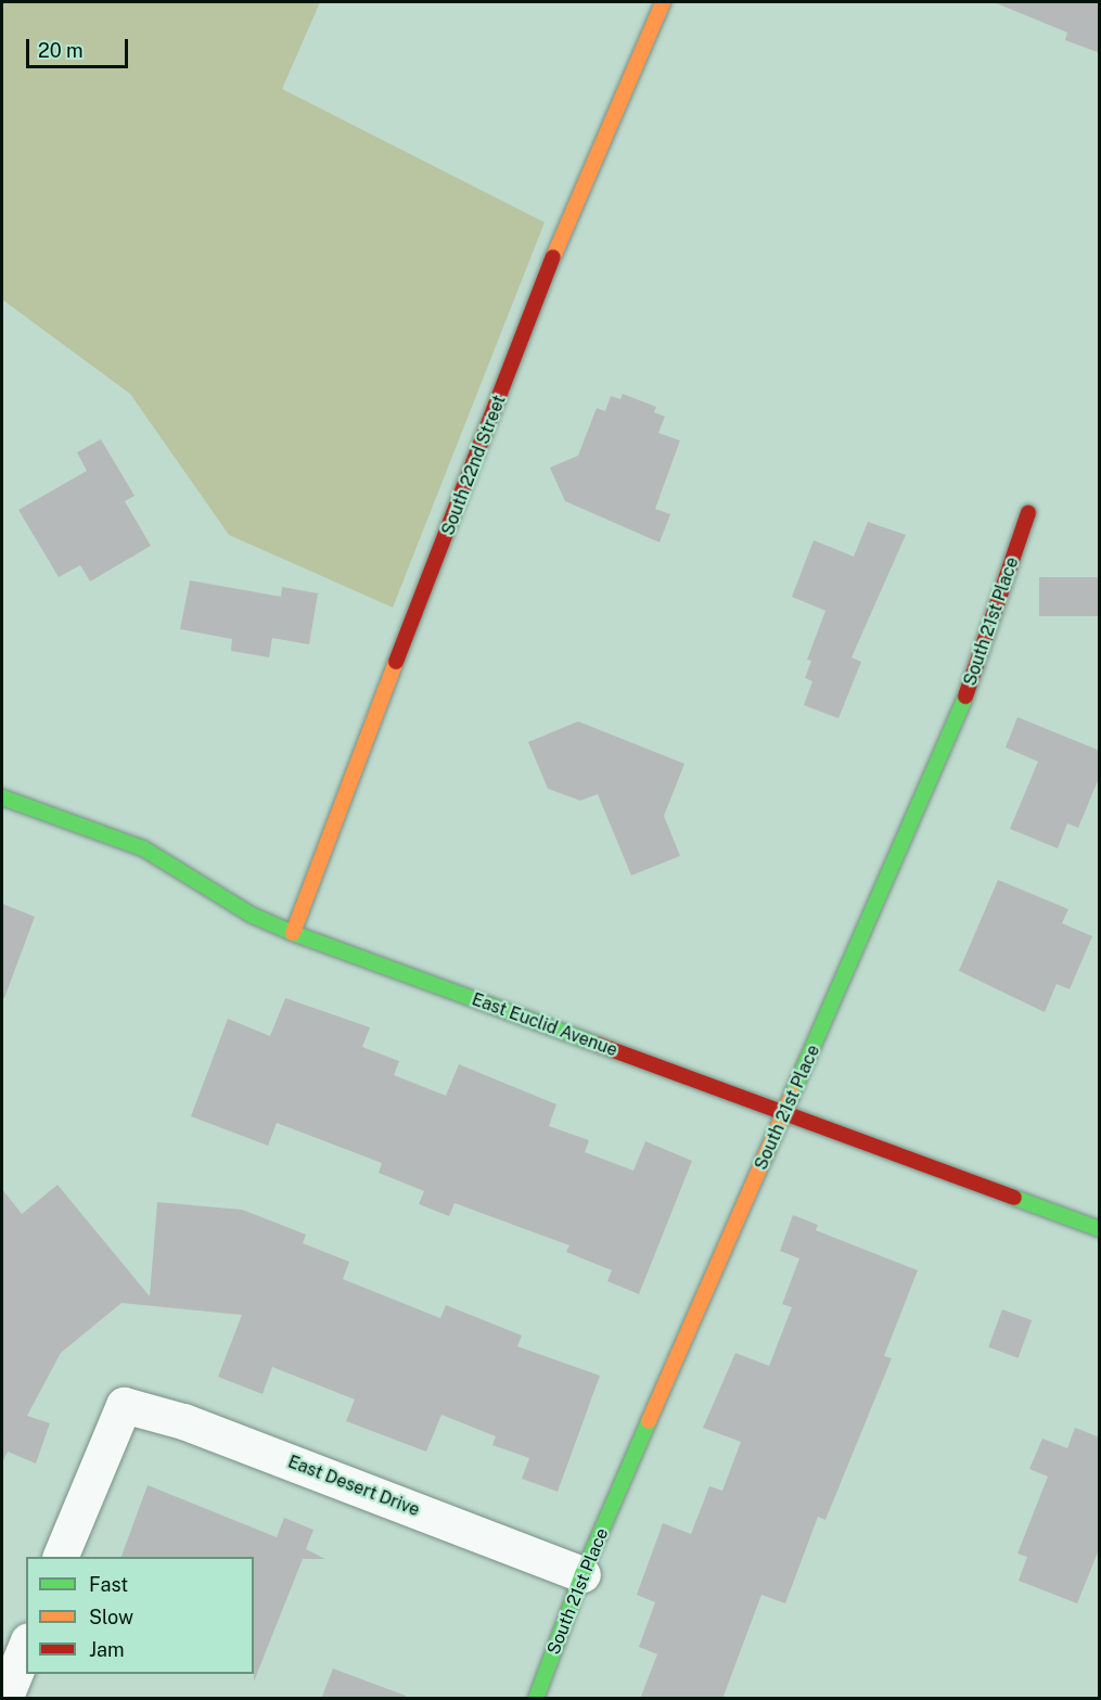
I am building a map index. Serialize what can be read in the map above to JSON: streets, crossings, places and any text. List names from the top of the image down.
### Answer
{
  "streets": {
    "street": [
      "South 22nd Street",
      "South 21st Place",
      "East Euclid Avenue",
      "East Desert Drive"
    ]
  },
  "crossings": [
    ["South 22nd Street", "East Euclid Avenue"],
    ["South 21st Place", "East Euclid Avenue"],
    ["South 21st Place", "East Desert Drive"]
  ],
  "legend": ["Fast", "Slow", "Jam"],
  "scale_bar": "20 m"
}
